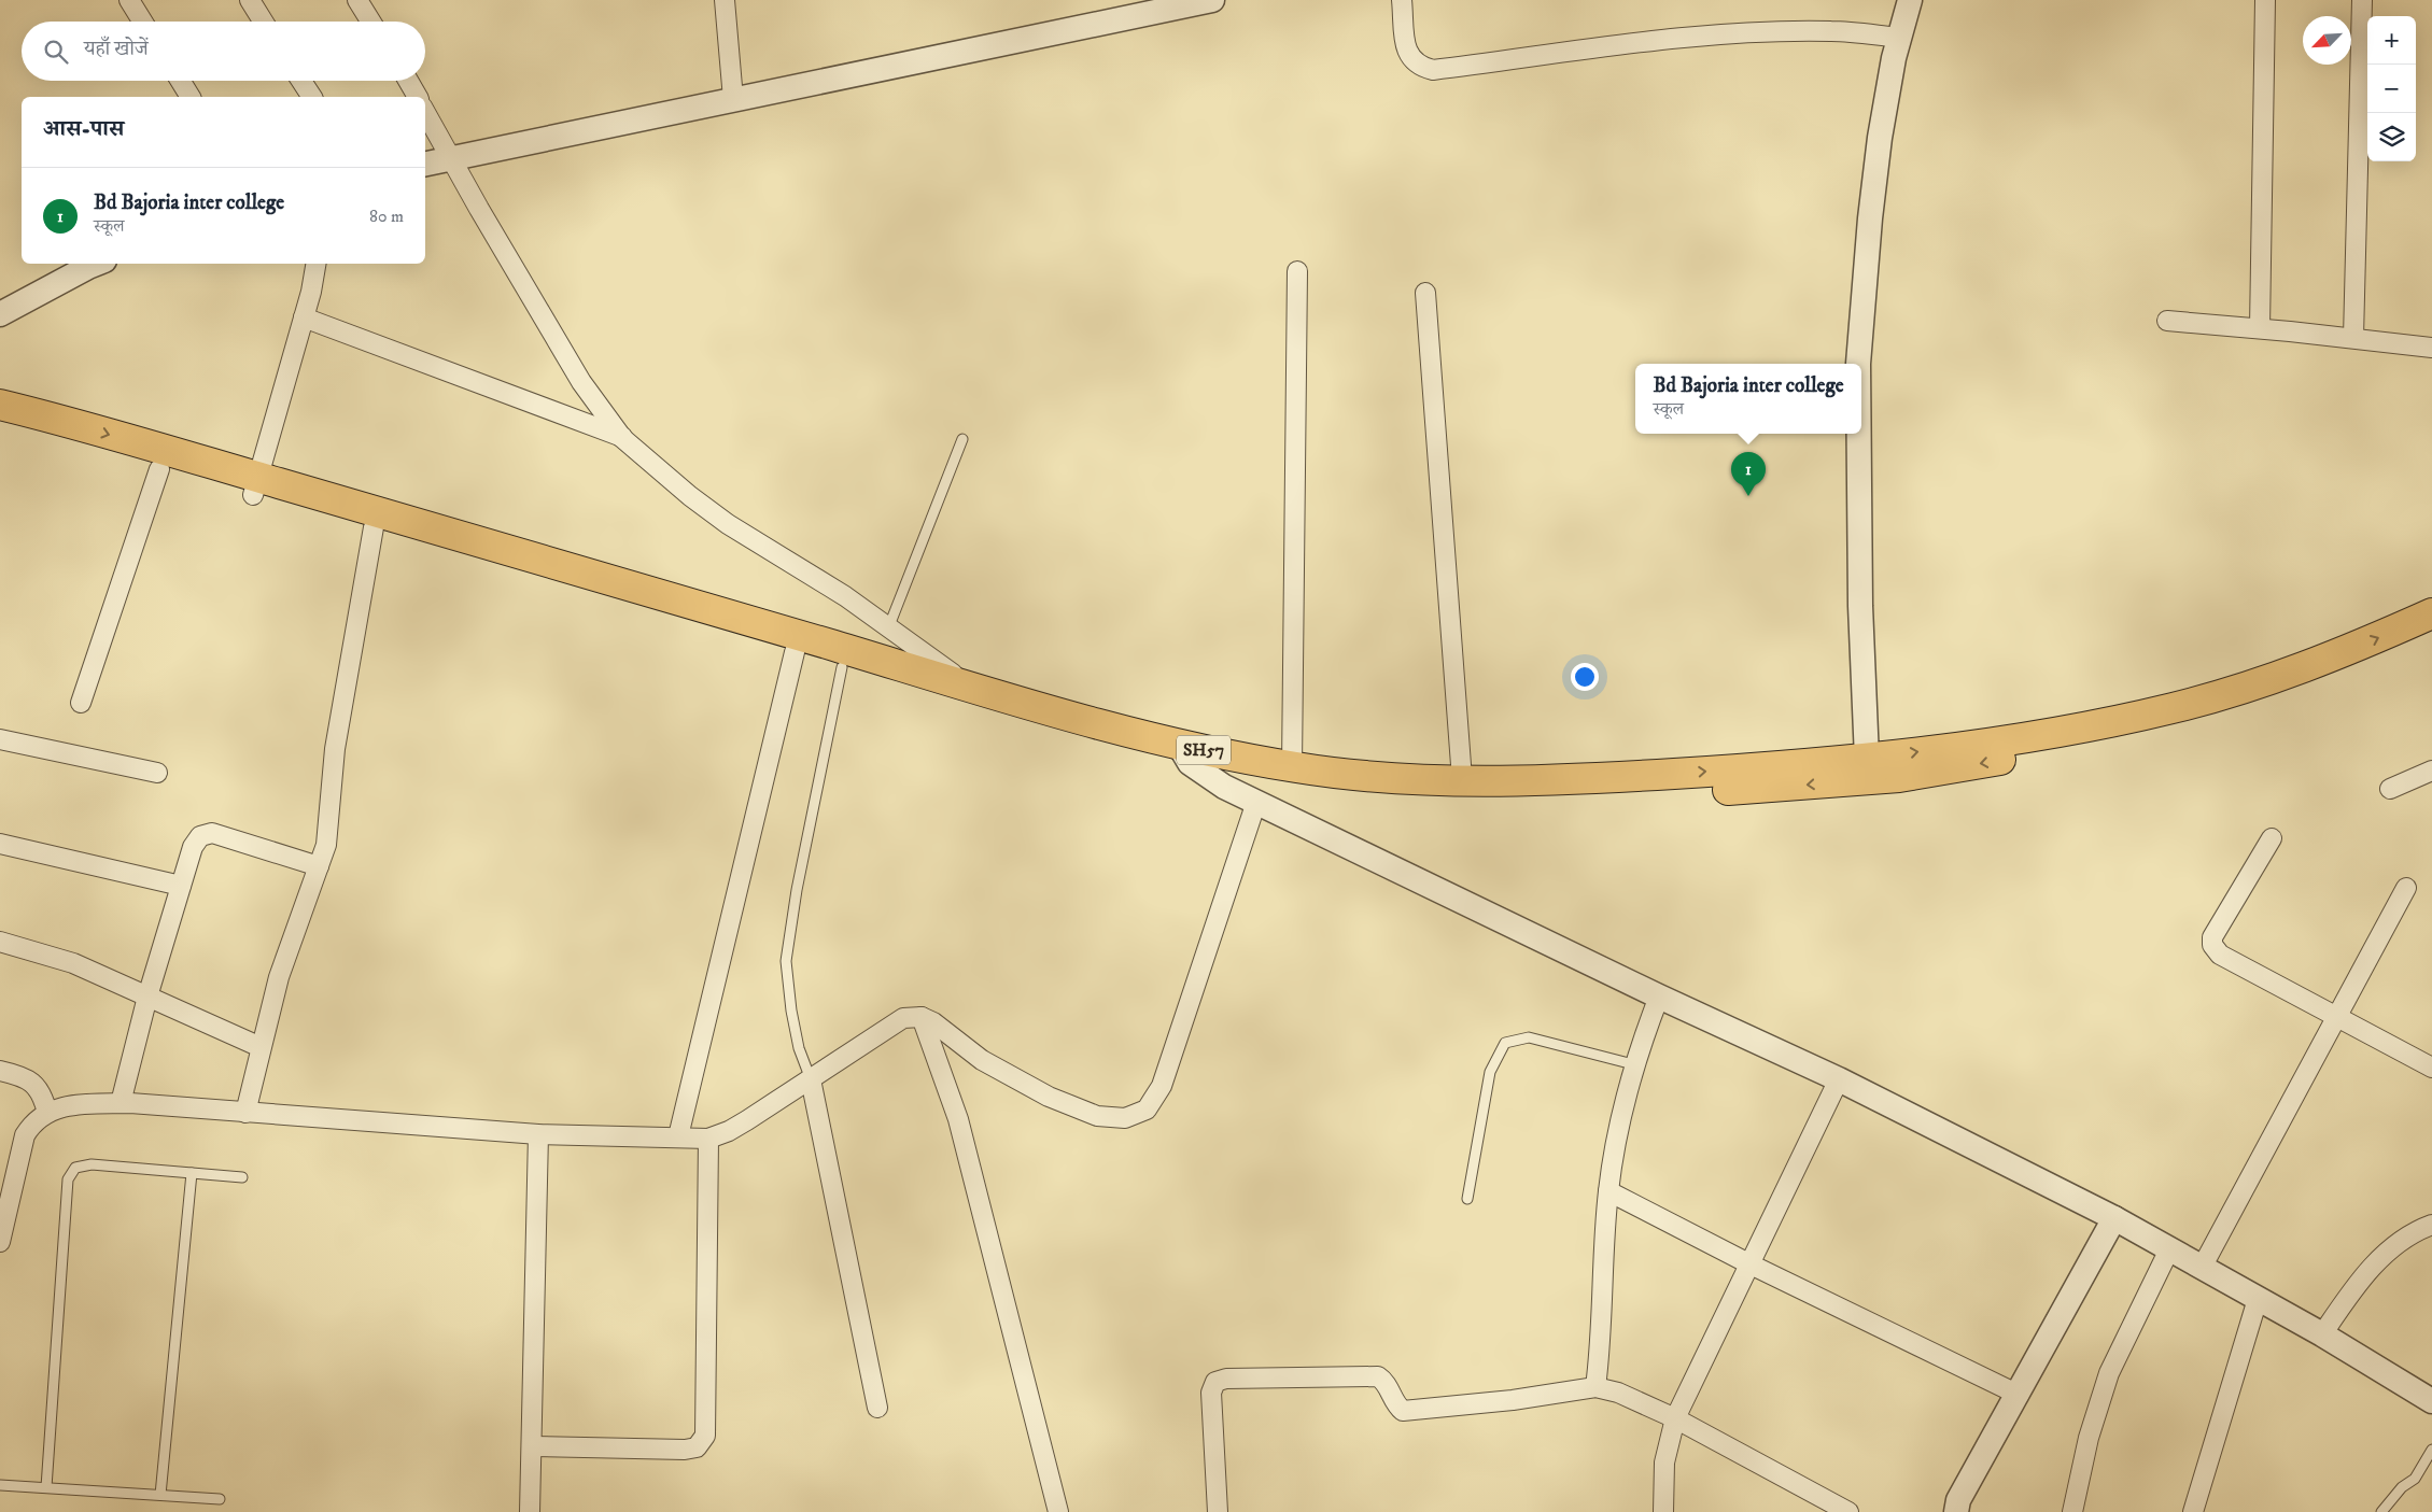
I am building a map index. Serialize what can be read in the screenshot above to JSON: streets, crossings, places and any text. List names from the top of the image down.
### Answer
{
  "streets": {
    "main road": ["SH57"]
  },
  "north": "bottom left",
  "page": {
    "map_buttons": ["+", "−"],
    "search": "यहाँ खोजें",
    "heading": "आस-पास",
    "list": [
      {
        "mark": "1",
        "name": "Bd Bajoria inter college",
        "note": "स्कूल",
        "value": "80 m"
      }
    ],
    "popup": ["Bd Bajoria inter college", "स्कूल"],
    "pins": "1"
  }
}
